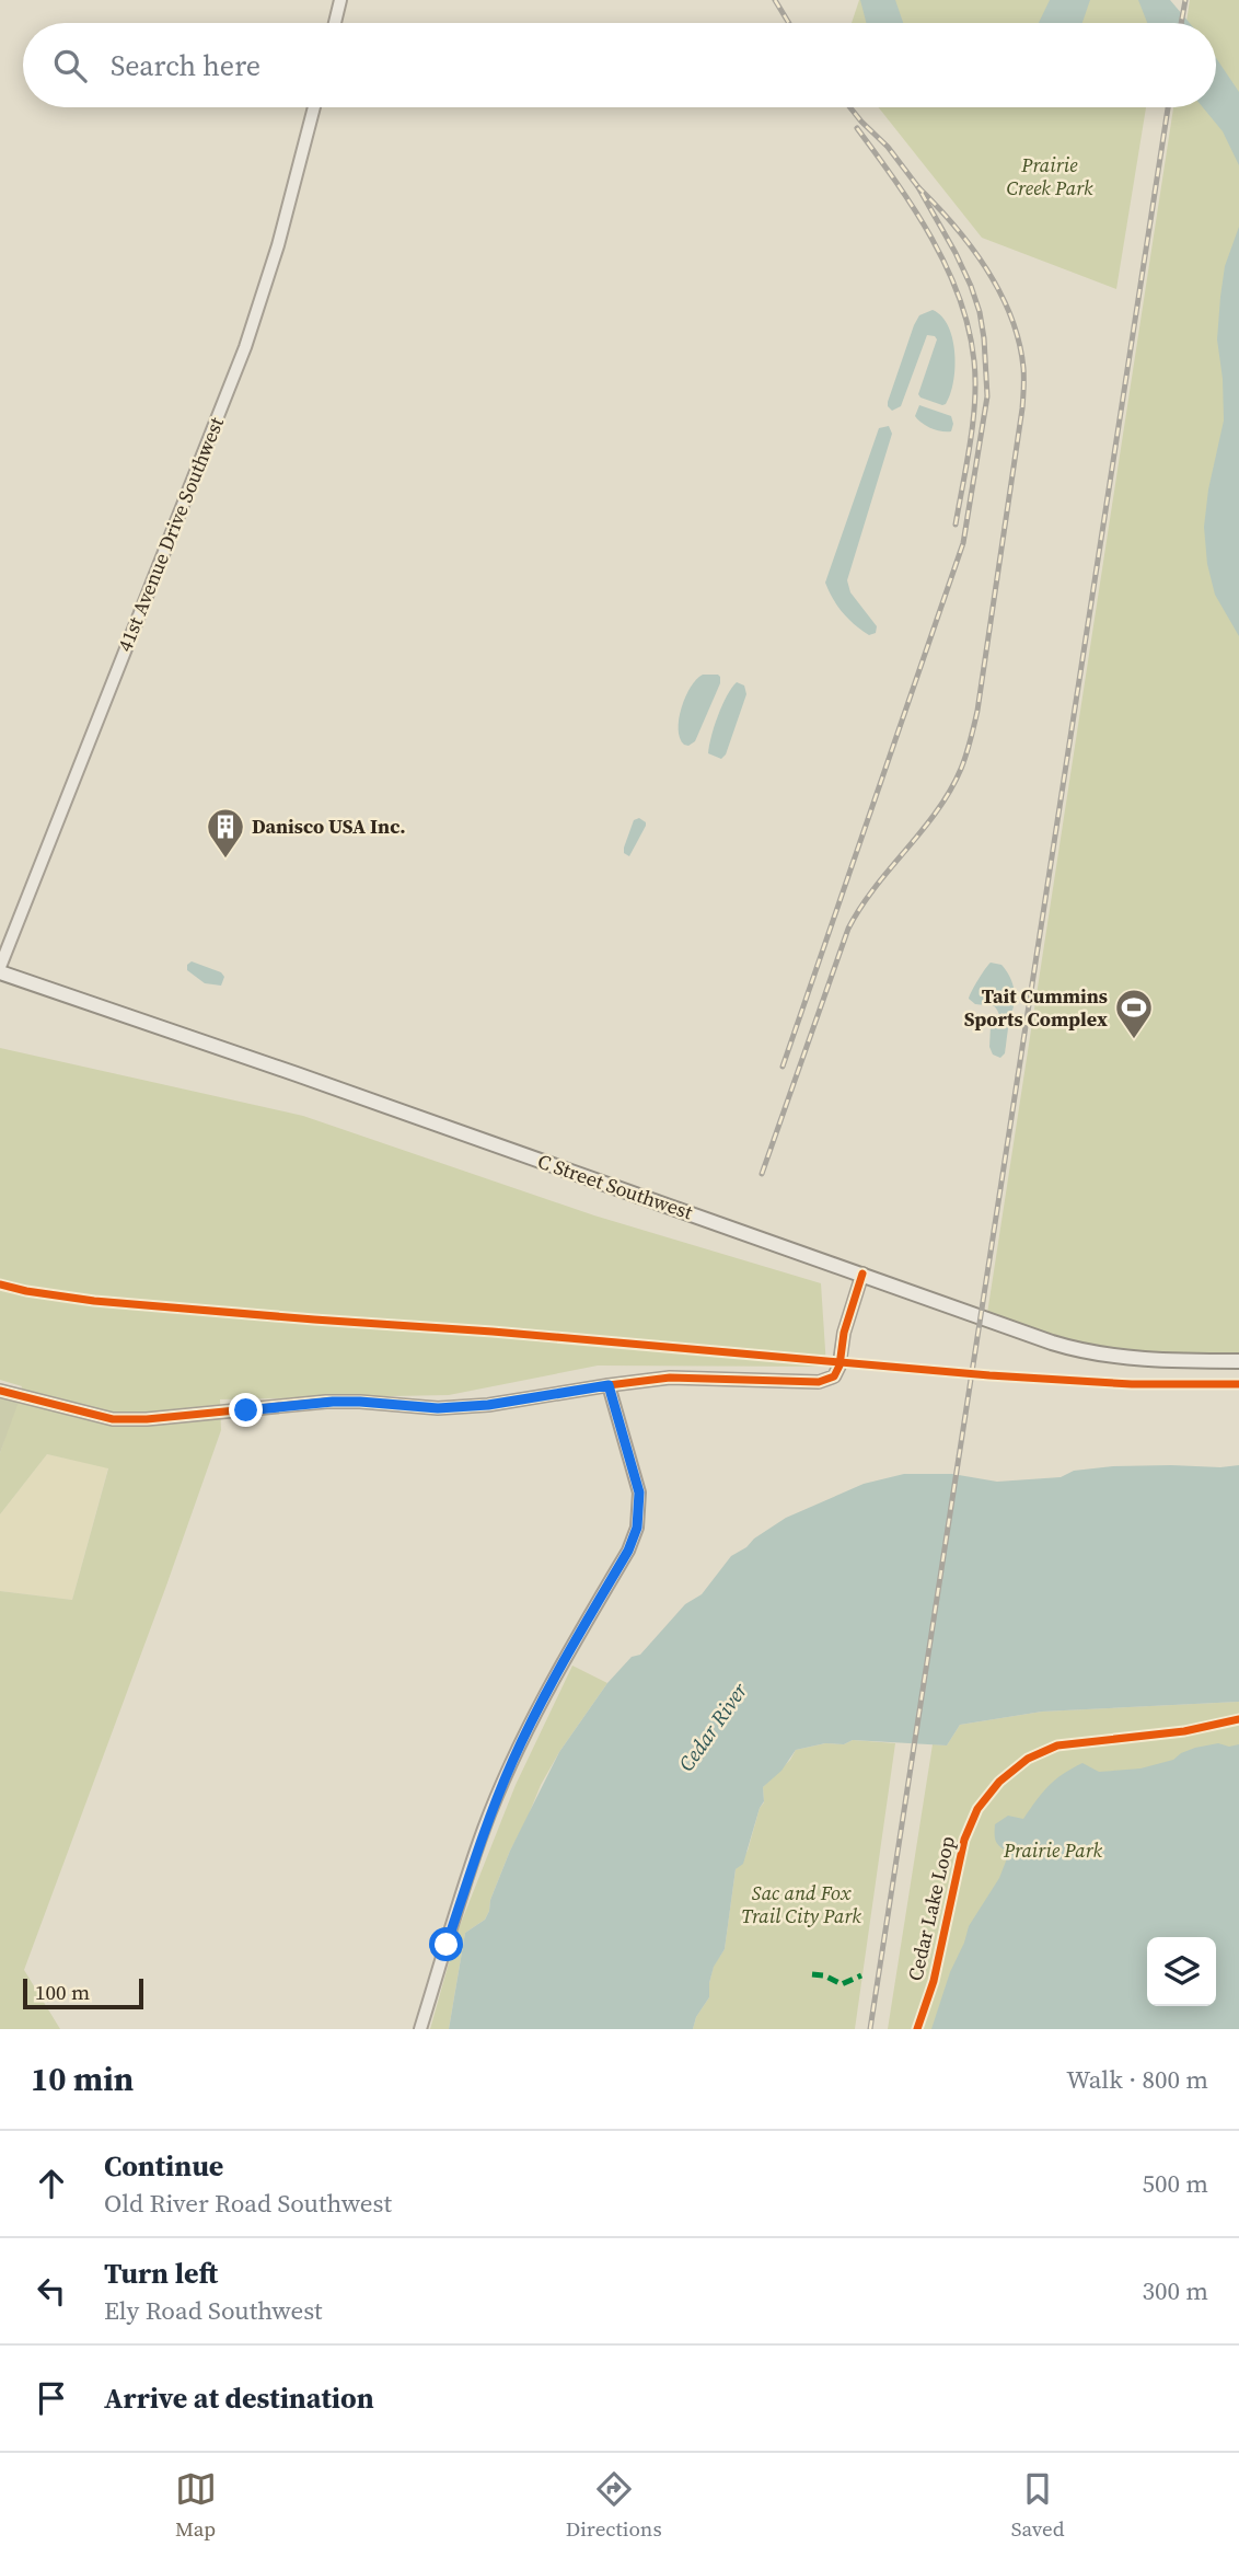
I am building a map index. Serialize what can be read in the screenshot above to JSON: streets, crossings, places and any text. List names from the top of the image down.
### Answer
{
  "streets": {
    "main road": ["C Street Southwest"],
    "street": ["41st Avenue Drive Southwest"],
    "cycle path": ["Cedar Lake Loop"]
  },
  "crossings": [
    ["41st Avenue Drive Southwest", "C Street Southwest"]
  ],
  "water": ["Cedar River"],
  "parks": ["Prairie Creek Park", "Prairie Park", "Sac and Fox Trail City Park"],
  "places": {
    "building": ["Danisco USA Inc."],
    "sports": ["Tait Cummins Sports Complex"]
  },
  "scale_bar": "100 m",
  "page": {
    "search": "Search here",
    "scale": "100 m",
    "heading": ["10 min", "Walk · 800 m"],
    "list": [
      ["Continue", "Old River Road Southwest", "500 m"],
      ["Turn left", "Ely Road Southwest", "300 m"],
      "Arrive at destination"
    ],
    "nav": ["Map", "Directions", "Saved"]
  }
}
